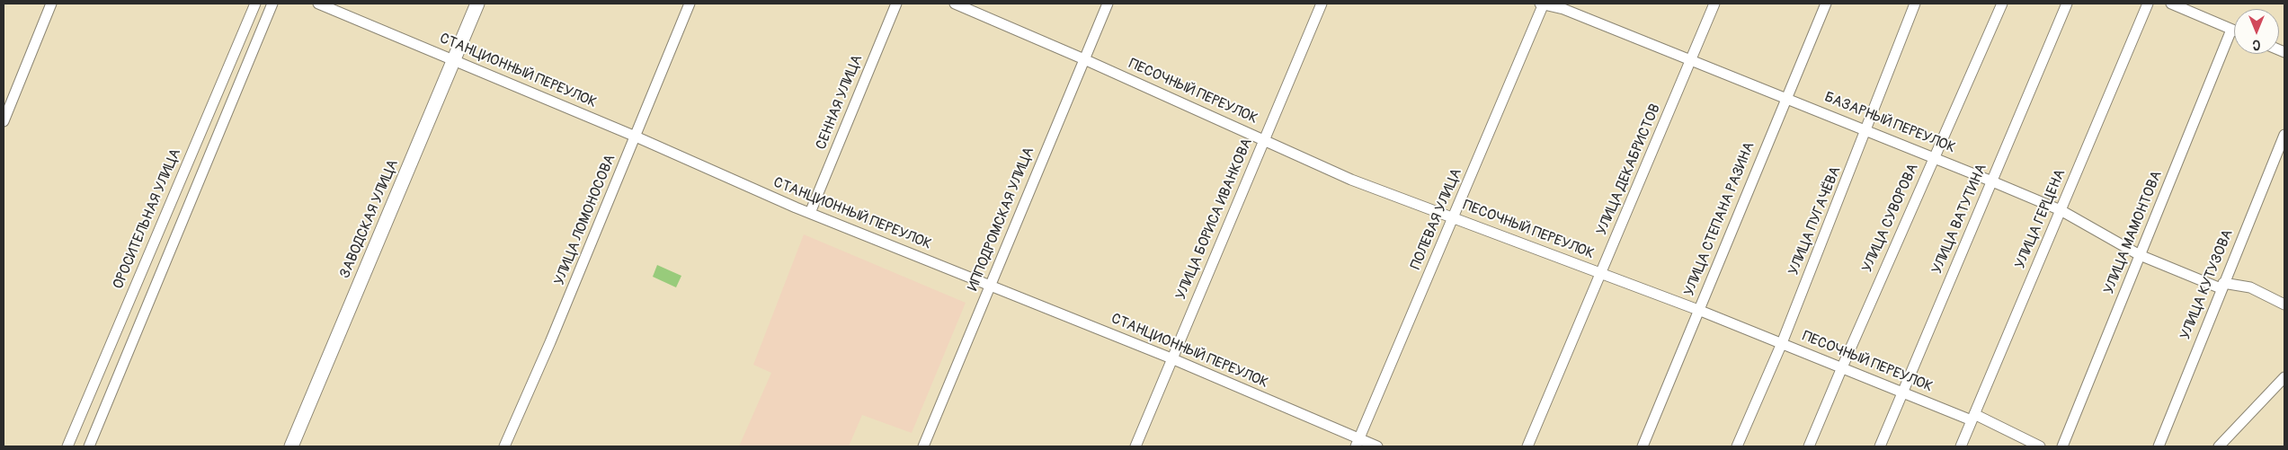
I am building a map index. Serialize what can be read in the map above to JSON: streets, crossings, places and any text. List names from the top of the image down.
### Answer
{
  "streets": {
    "main road": ["ЗАВОДСКАЯ УЛИЦА"],
    "street": [
      "СТАНЦИОННЫЙ ПЕРЕУЛОК",
      "ПЕСОЧНЫЙ ПЕРЕУЛОК",
      "СЕННАЯ УЛИЦА",
      "БАЗАРНЫЙ ПЕРЕУЛОК",
      "УЛИЦА ДЕКАБРИСТОВ",
      "УЛИЦА СУВОРОВА",
      "ОРОСИТЕЛЬНАЯ УЛИЦА",
      "ИППОДРОМСКАЯ УЛИЦА",
      "УЛИЦА БОРИСА ИВАНКОВА",
      "ПОЛЕВАЯ УЛИЦА",
      "УЛИЦА СТЕПАНА РАЗИНА",
      "УЛИЦА ВАТУТИНА",
      "УЛИЦА ГЕРЦЕНА",
      "УЛИЦА ЛОМОНОСОВА",
      "УЛИЦА ПУГАЧЁВА",
      "УЛИЦА МАМОНТОВА",
      "УЛИЦА КУТУЗОВА"
    ]
  },
  "crossings": [
    ["СТАНЦИОННЫЙ ПЕРЕУЛОК", "СЕННАЯ УЛИЦА"],
    ["СТАНЦИОННЫЙ ПЕРЕУЛОК", "ЗАВОДСКАЯ УЛИЦА"],
    ["СТАНЦИОННЫЙ ПЕРЕУЛОК", "ИППОДРОМСКАЯ УЛИЦА"],
    ["СТАНЦИОННЫЙ ПЕРЕУЛОК", "УЛИЦА БОРИСА ИВАНКОВА"],
    ["СТАНЦИОННЫЙ ПЕРЕУЛОК", "ПОЛЕВАЯ УЛИЦА"],
    ["СТАНЦИОННЫЙ ПЕРЕУЛОК", "УЛИЦА ЛОМОНОСОВА"],
    ["ПЕСОЧНЫЙ ПЕРЕУЛОК", "УЛИЦА ДЕКАБРИСТОВ"],
    ["ПЕСОЧНЫЙ ПЕРЕУЛОК", "УЛИЦА СУВОРОВА"],
    ["ПЕСОЧНЫЙ ПЕРЕУЛОК", "ИППОДРОМСКАЯ УЛИЦА"],
    ["ПЕСОЧНЫЙ ПЕРЕУЛОК", "УЛИЦА БОРИСА ИВАНКОВА"],
    ["ПЕСОЧНЫЙ ПЕРЕУЛОК", "ПОЛЕВАЯ УЛИЦА"],
    ["ПЕСОЧНЫЙ ПЕРЕУЛОК", "УЛИЦА СТЕПАНА РАЗИНА"],
    ["ПЕСОЧНЫЙ ПЕРЕУЛОК", "УЛИЦА ВАТУТИНА"],
    ["ПЕСОЧНЫЙ ПЕРЕУЛОК", "УЛИЦА ГЕРЦЕНА"],
    ["ПЕСОЧНЫЙ ПЕРЕУЛОК", "УЛИЦА ПУГАЧЁВА"],
    ["БАЗАРНЫЙ ПЕРЕУЛОК", "УЛИЦА ДЕКАБРИСТОВ"],
    ["БАЗАРНЫЙ ПЕРЕУЛОК", "УЛИЦА СУВОРОВА"],
    ["БАЗАРНЫЙ ПЕРЕУЛОК", "ПОЛЕВАЯ УЛИЦА"],
    ["БАЗАРНЫЙ ПЕРЕУЛОК", "УЛИЦА СТЕПАНА РАЗИНА"],
    ["БАЗАРНЫЙ ПЕРЕУЛОК", "УЛИЦА ВАТУТИНА"],
    ["БАЗАРНЫЙ ПЕРЕУЛОК", "УЛИЦА ГЕРЦЕНА"],
    ["БАЗАРНЫЙ ПЕРЕУЛОК", "УЛИЦА ПУГАЧЁВА"],
    ["БАЗАРНЫЙ ПЕРЕУЛОК", "УЛИЦА МАМОНТОВА"],
    ["БАЗАРНЫЙ ПЕРЕУЛОК", "УЛИЦА КУТУЗОВА"]
  ],
  "north": "bottom"
}
